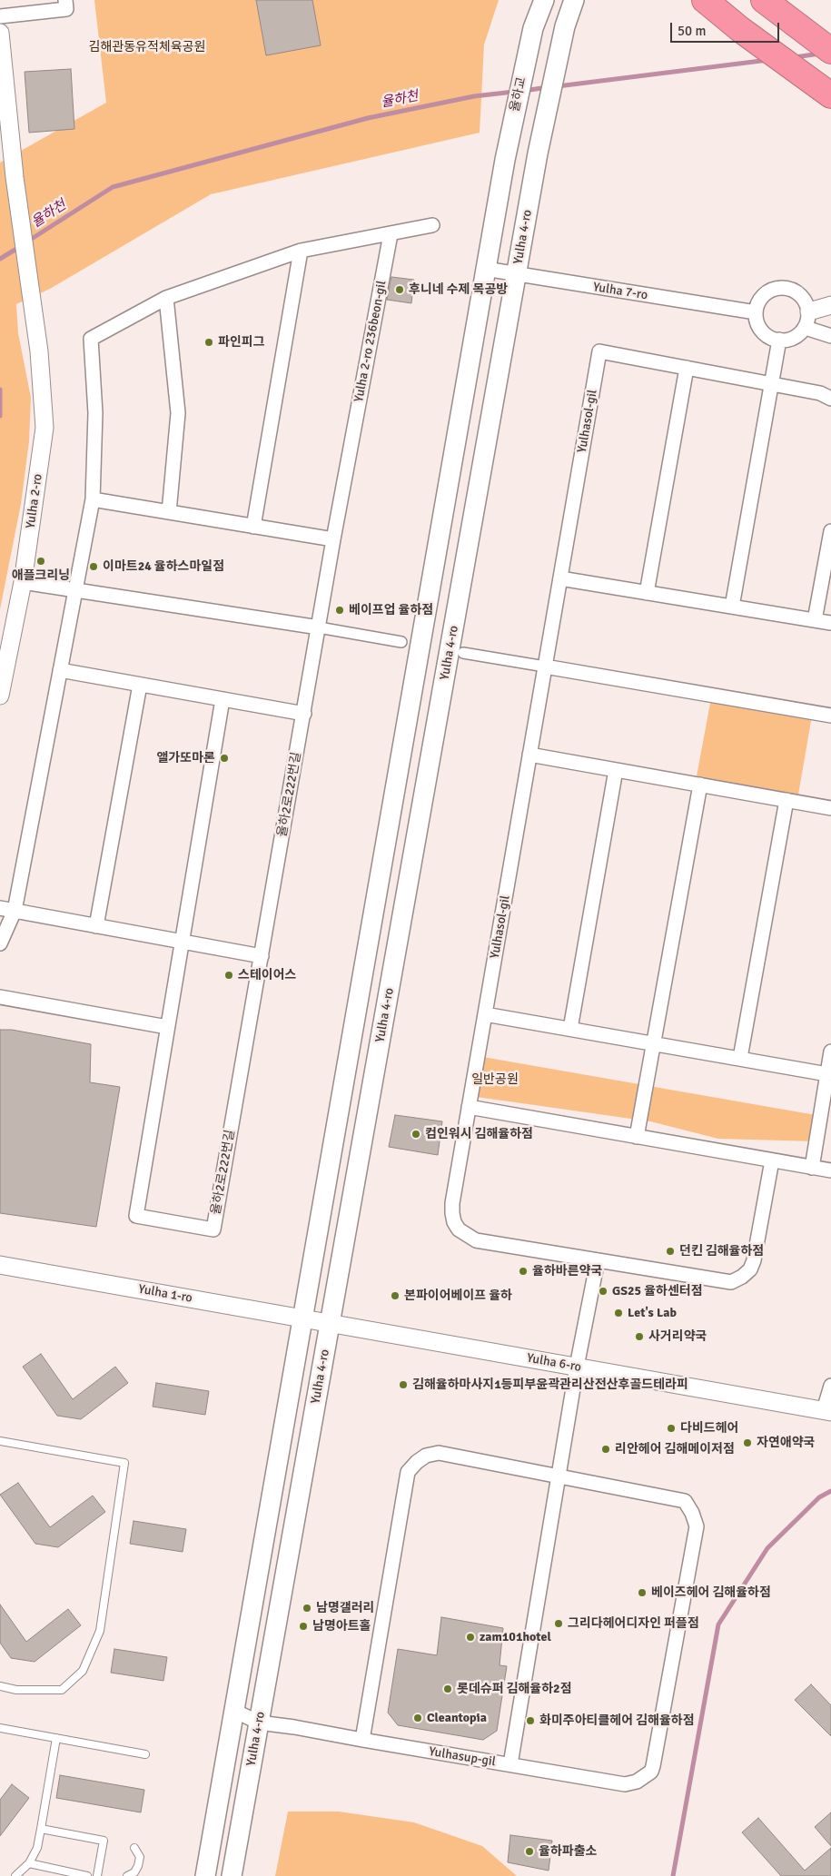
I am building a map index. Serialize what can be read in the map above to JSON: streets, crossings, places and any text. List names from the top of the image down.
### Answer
{
  "streets": {
    "main road": ["율하교", "Yulha 4-ro"],
    "street": [
      "Yulha 7-ro",
      "Yulha 2-ro 236beon-gil",
      "Yulhasol-gil",
      "Yulha 2-ro",
      "율하2로222번길",
      "Yulha 1-ro",
      "Yulha 6-ro",
      "Yulhasup-gil"
    ]
  },
  "crossings": [
    ["율하교", "Yulha 7-ro"],
    ["Yulha 4-ro", "Yulha 7-ro"],
    ["Yulha 4-ro", "Yulha 1-ro"],
    ["Yulha 4-ro", "Yulha 6-ro"],
    ["Yulha 4-ro", "Yulhasup-gil"],
    ["Yulha 2-ro 236beon-gil", "율하2로222번길"],
    ["Yulhasol-gil", "Yulhasup-gil"],
    ["Yulha 1-ro", "Yulha 6-ro"],
    ["Yulha 6-ro", "Yulhasup-gil"]
  ],
  "water": ["율하천"],
  "parks": ["김해관동유적체육공원", "일반공원"],
  "places": [
    "후니네 수제 목공방",
    "파인피그",
    "애플크리닝",
    "이마트24 율하스마일점",
    "베이프업 율하점",
    "앨가또마론",
    "스테이어스",
    "컴인워시 김해율하점",
    "던킨 김해율하점",
    "율하바른약국",
    "GS25 율하센터점",
    "본파이어베이프 율하",
    "Let's Lab",
    "사거리약국",
    "김해율하마사지1등피부윤곽관리산전산후골드테라피",
    "다비드헤어",
    "자연애약국",
    "리안헤어 김해메이저점",
    "베이즈헤어 김해율하점",
    "남명갤러리",
    "그리다헤어디자인 퍼플점",
    "남명아트홀",
    "zam101hotel",
    "롯데슈퍼 김해율하2점",
    "Cleantopia",
    "화미주아티클헤어 김해율하점",
    "율하파출소"
  ],
  "scale_bar": "50 m"
}
